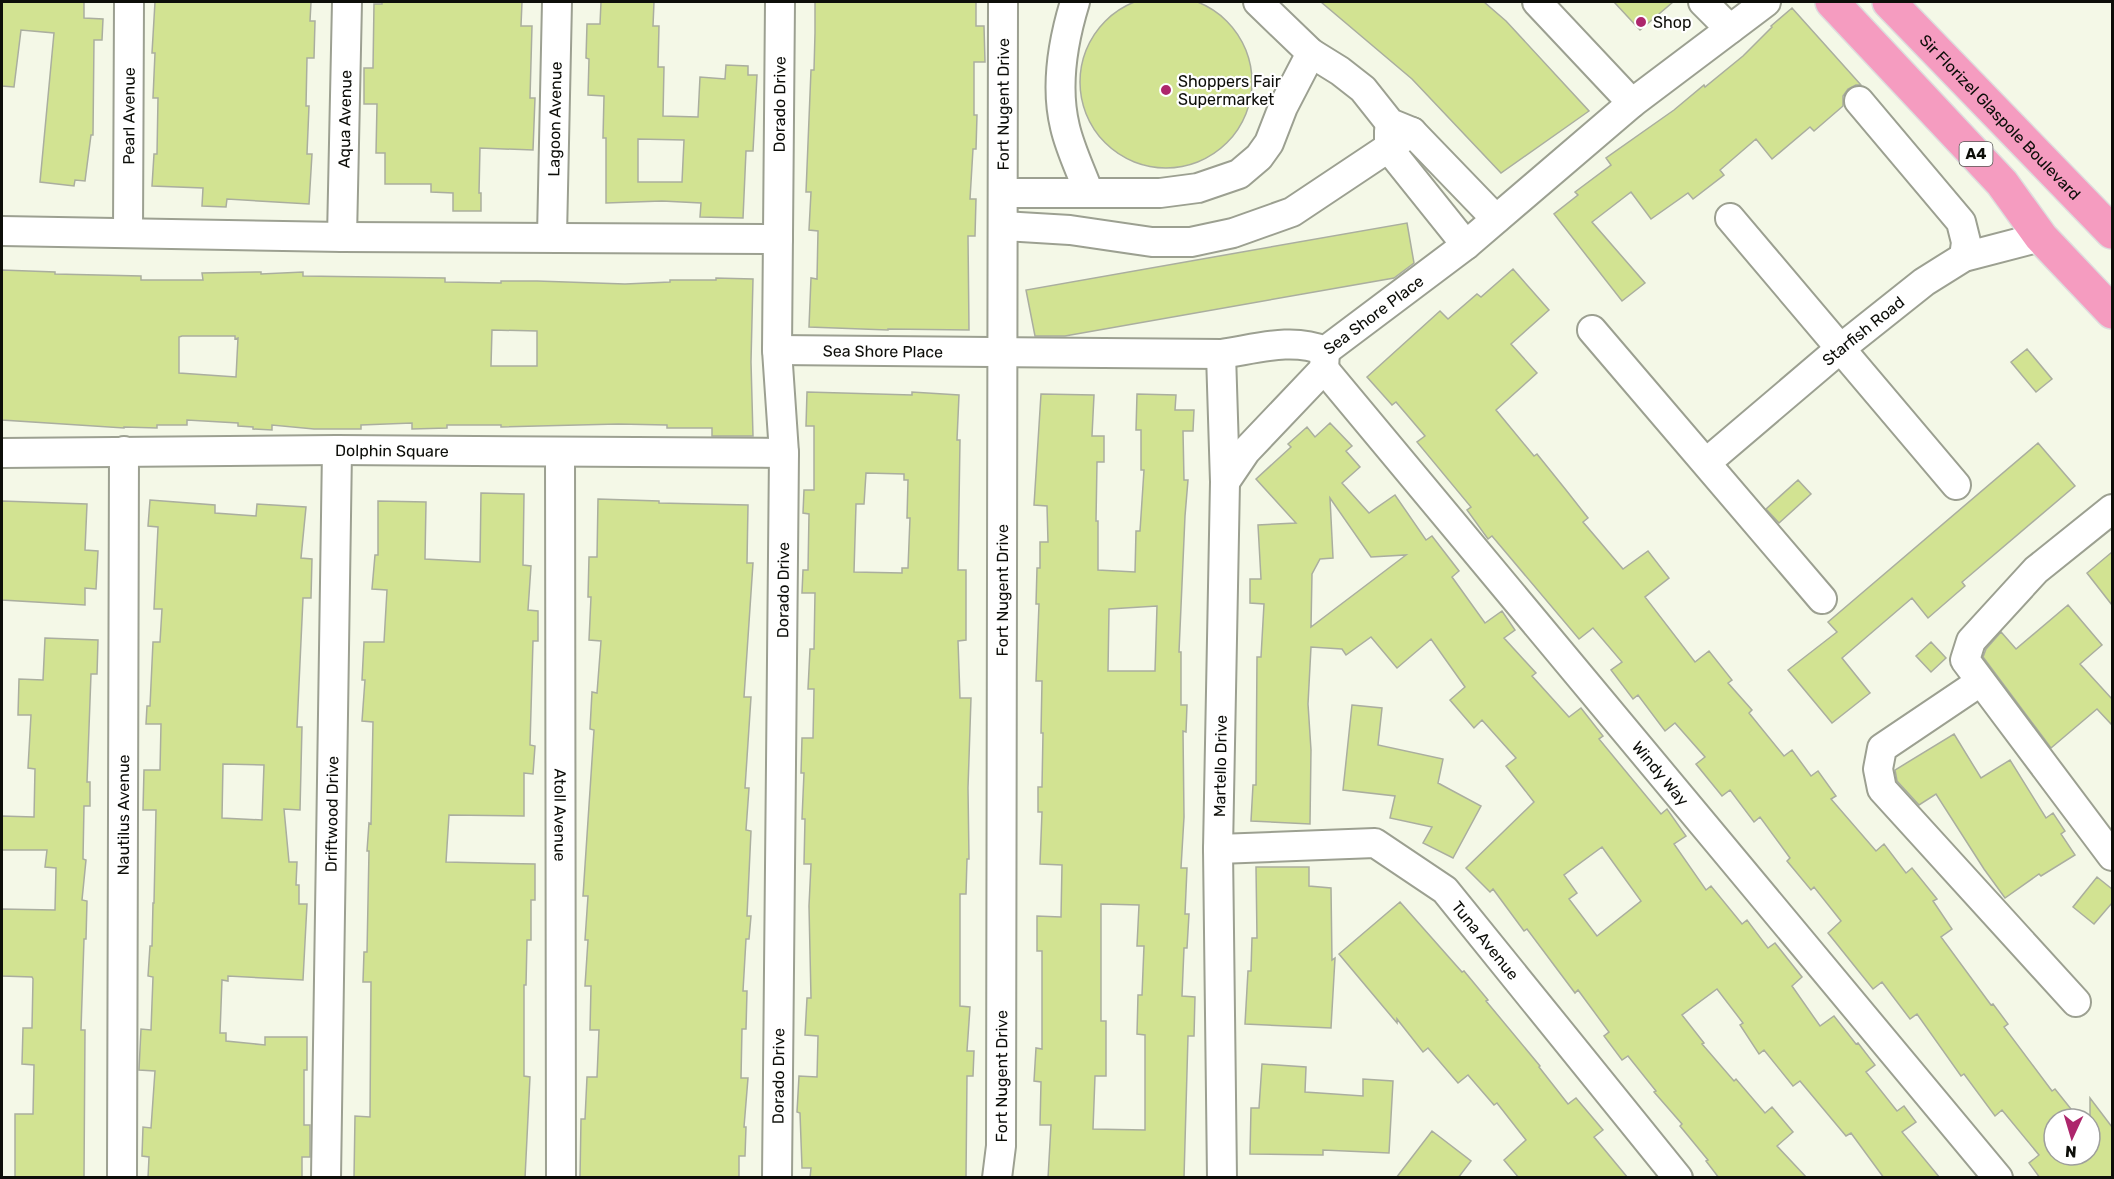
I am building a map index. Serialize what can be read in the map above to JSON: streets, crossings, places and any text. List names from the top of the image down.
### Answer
{
  "streets": {
    "highway": ["Sir Florizel Glaspole Boulevard", "A4"],
    "street": [
      "Dorado Drive",
      "Fort Nugent Drive",
      "Pearl Avenue",
      "Aqua Avenue",
      "Lagoon Avenue",
      "Sea Shore Place",
      "Starfish Road",
      "Dolphin Square",
      "Martello Drive",
      "Windy Way",
      "Nautilus Avenue",
      "Driftwood Drive",
      "Atoll Avenue",
      "Tuna Avenue"
    ]
  },
  "crossings": [
    ["Dorado Drive", "Sea Shore Place"],
    ["Dorado Drive", "Dolphin Square"],
    ["Fort Nugent Drive", "Sea Shore Place"],
    ["A4", "Starfish Road"],
    ["Sea Shore Place", "Martello Drive"],
    ["Sea Shore Place", "Windy Way"],
    ["Dolphin Square", "Nautilus Avenue"],
    ["Dolphin Square", "Driftwood Drive"],
    ["Dolphin Square", "Atoll Avenue"],
    ["Martello Drive", "Tuna Avenue"]
  ],
  "places": ["Shop", "Shoppers Fair Supermarket"],
  "north": "bottom"
}
